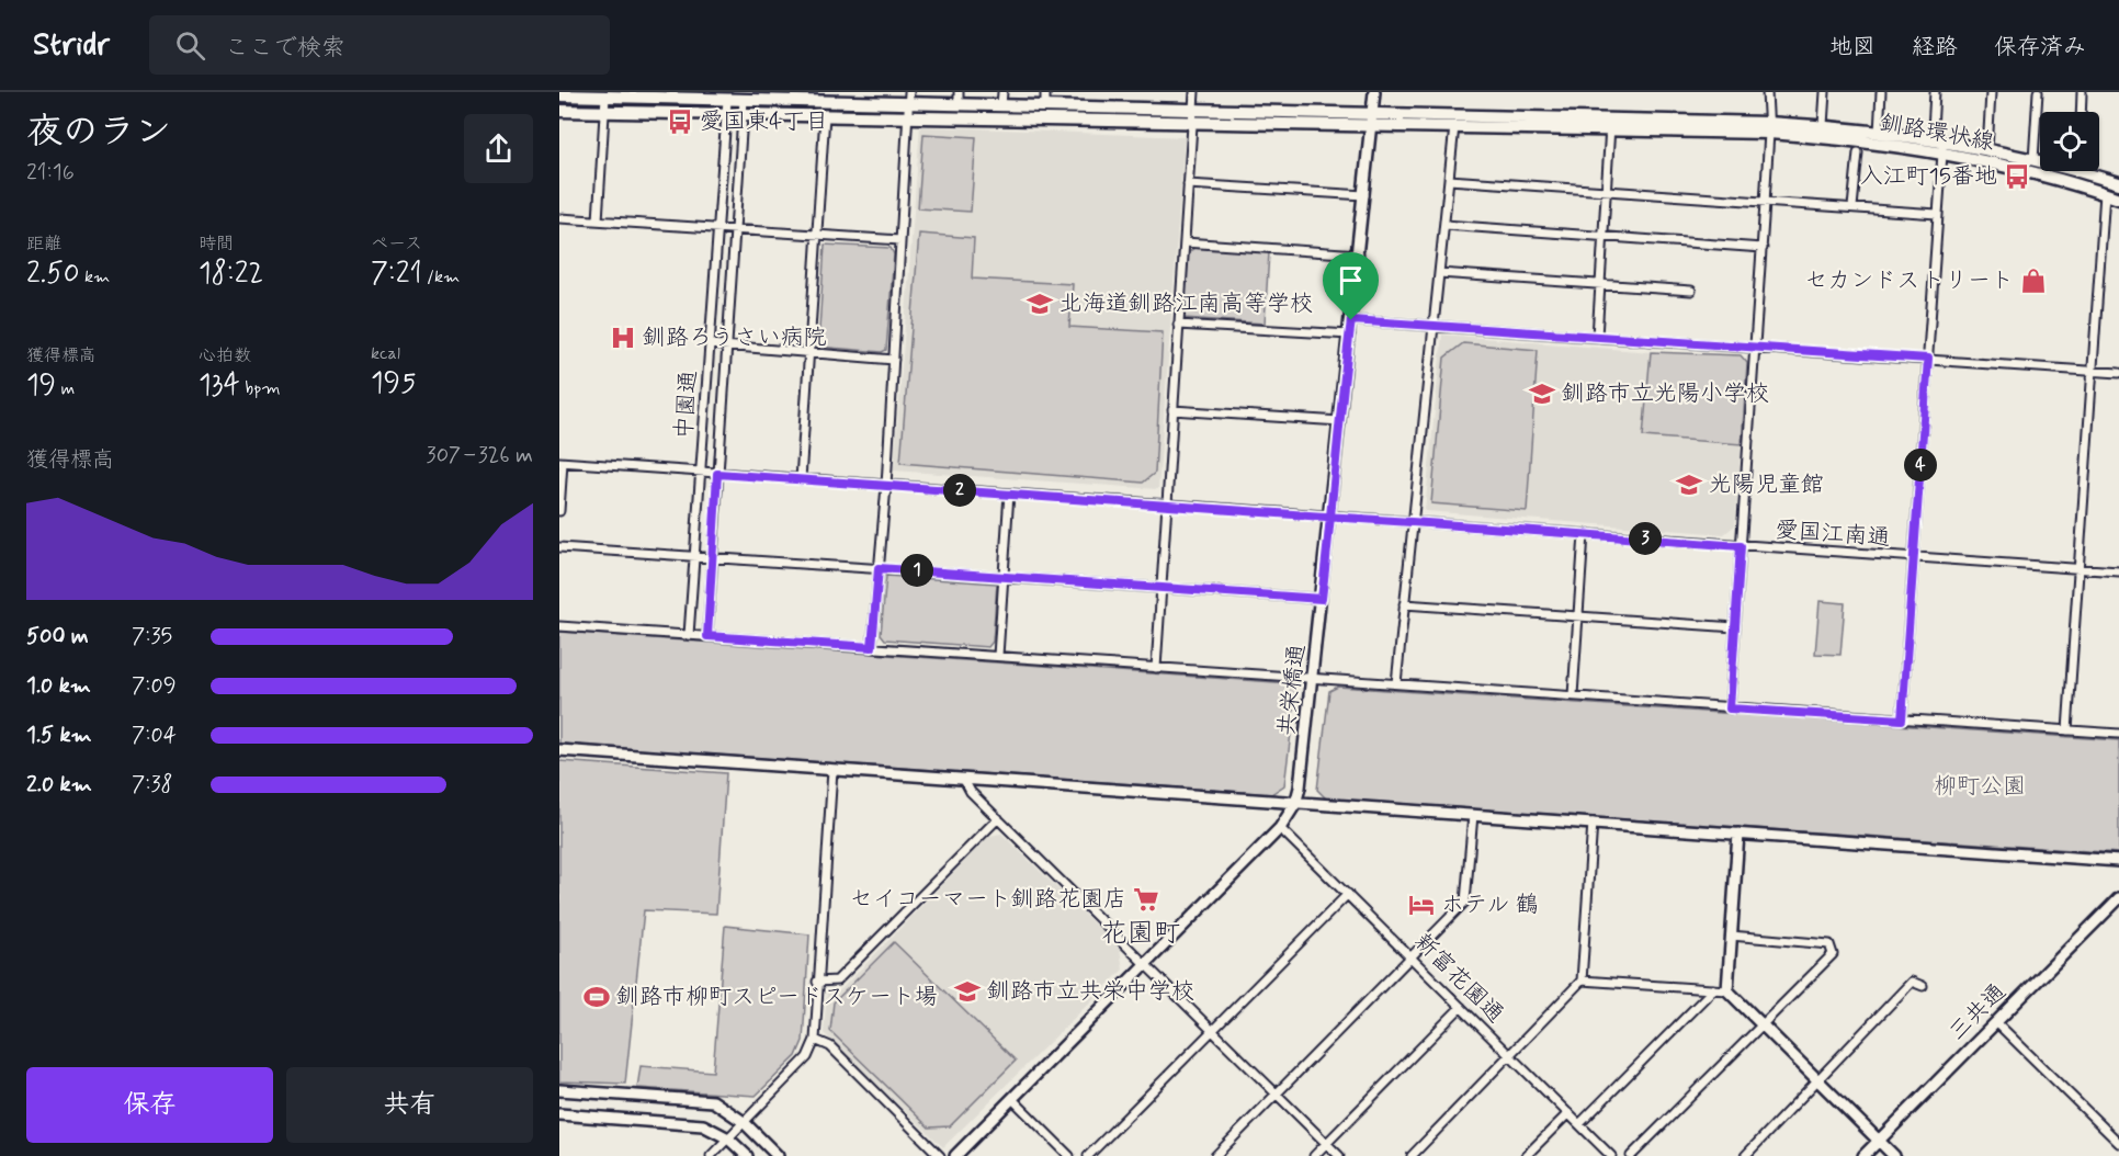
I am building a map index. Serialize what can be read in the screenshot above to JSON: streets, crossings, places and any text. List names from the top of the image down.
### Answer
{
  "streets": {
    "main road": ["釧路環状線"],
    "street": [
      "中園通",
      "愛国江南通",
      "共栄橋通",
      "新富花園通",
      "三共通"
    ]
  },
  "crossings": [
    ["釧路環状線", "中園通"],
    ["釧路環状線", "共栄橋通"],
    ["中園通", "愛国江南通"],
    ["愛国江南通", "共栄橋通"],
    ["共栄橋通", "新富花園通"]
  ],
  "districts": ["花園町"],
  "parks": ["柳町公園"],
  "places": {
    "bus stop": ["愛国東4丁目", "入江町15番地"],
    "shop": ["セカンドストリート"],
    "school or university": [
      "北海道釧路江南高等学校",
      "釧路市立光陽小学校",
      "光陽児童館",
      "釧路市立共栄中学校"
    ],
    "hospital": ["釧路ろうさい病院"],
    "supermarket": ["セイコーマート釧路花園店"],
    "hotel": ["ホテル 鶴"],
    "sports": ["釧路市柳町スピードスケート場"]
  },
  "page": {
    "header": "Stridr",
    "search": "ここで検索",
    "nav": ["地図", "経路", "保存済み"],
    "heading": ["夜のラン", "21:16"],
    "stats": [
      ["距離", "2.50 km"],
      ["時間", "18:22"],
      ["ペース", "7:21 /km"],
      ["獲得標高", "19 m"],
      ["心拍数", "134 bpm"],
      ["kcal", "195"]
    ],
    "chart": ["獲得標高", "307–326 m"],
    "pins": [
      "4",
      "2",
      "3",
      "1"
    ],
    "list": [
      {
        "name": "500 m",
        "note": "7:35"
      },
      {
        "name": "1.0 km",
        "note": "7:09"
      },
      {
        "name": "1.5 km",
        "note": "7:04"
      },
      {
        "name": "2.0 km",
        "note": "7:38"
      }
    ],
    "buttons": ["保存", "共有"]
  }
}
